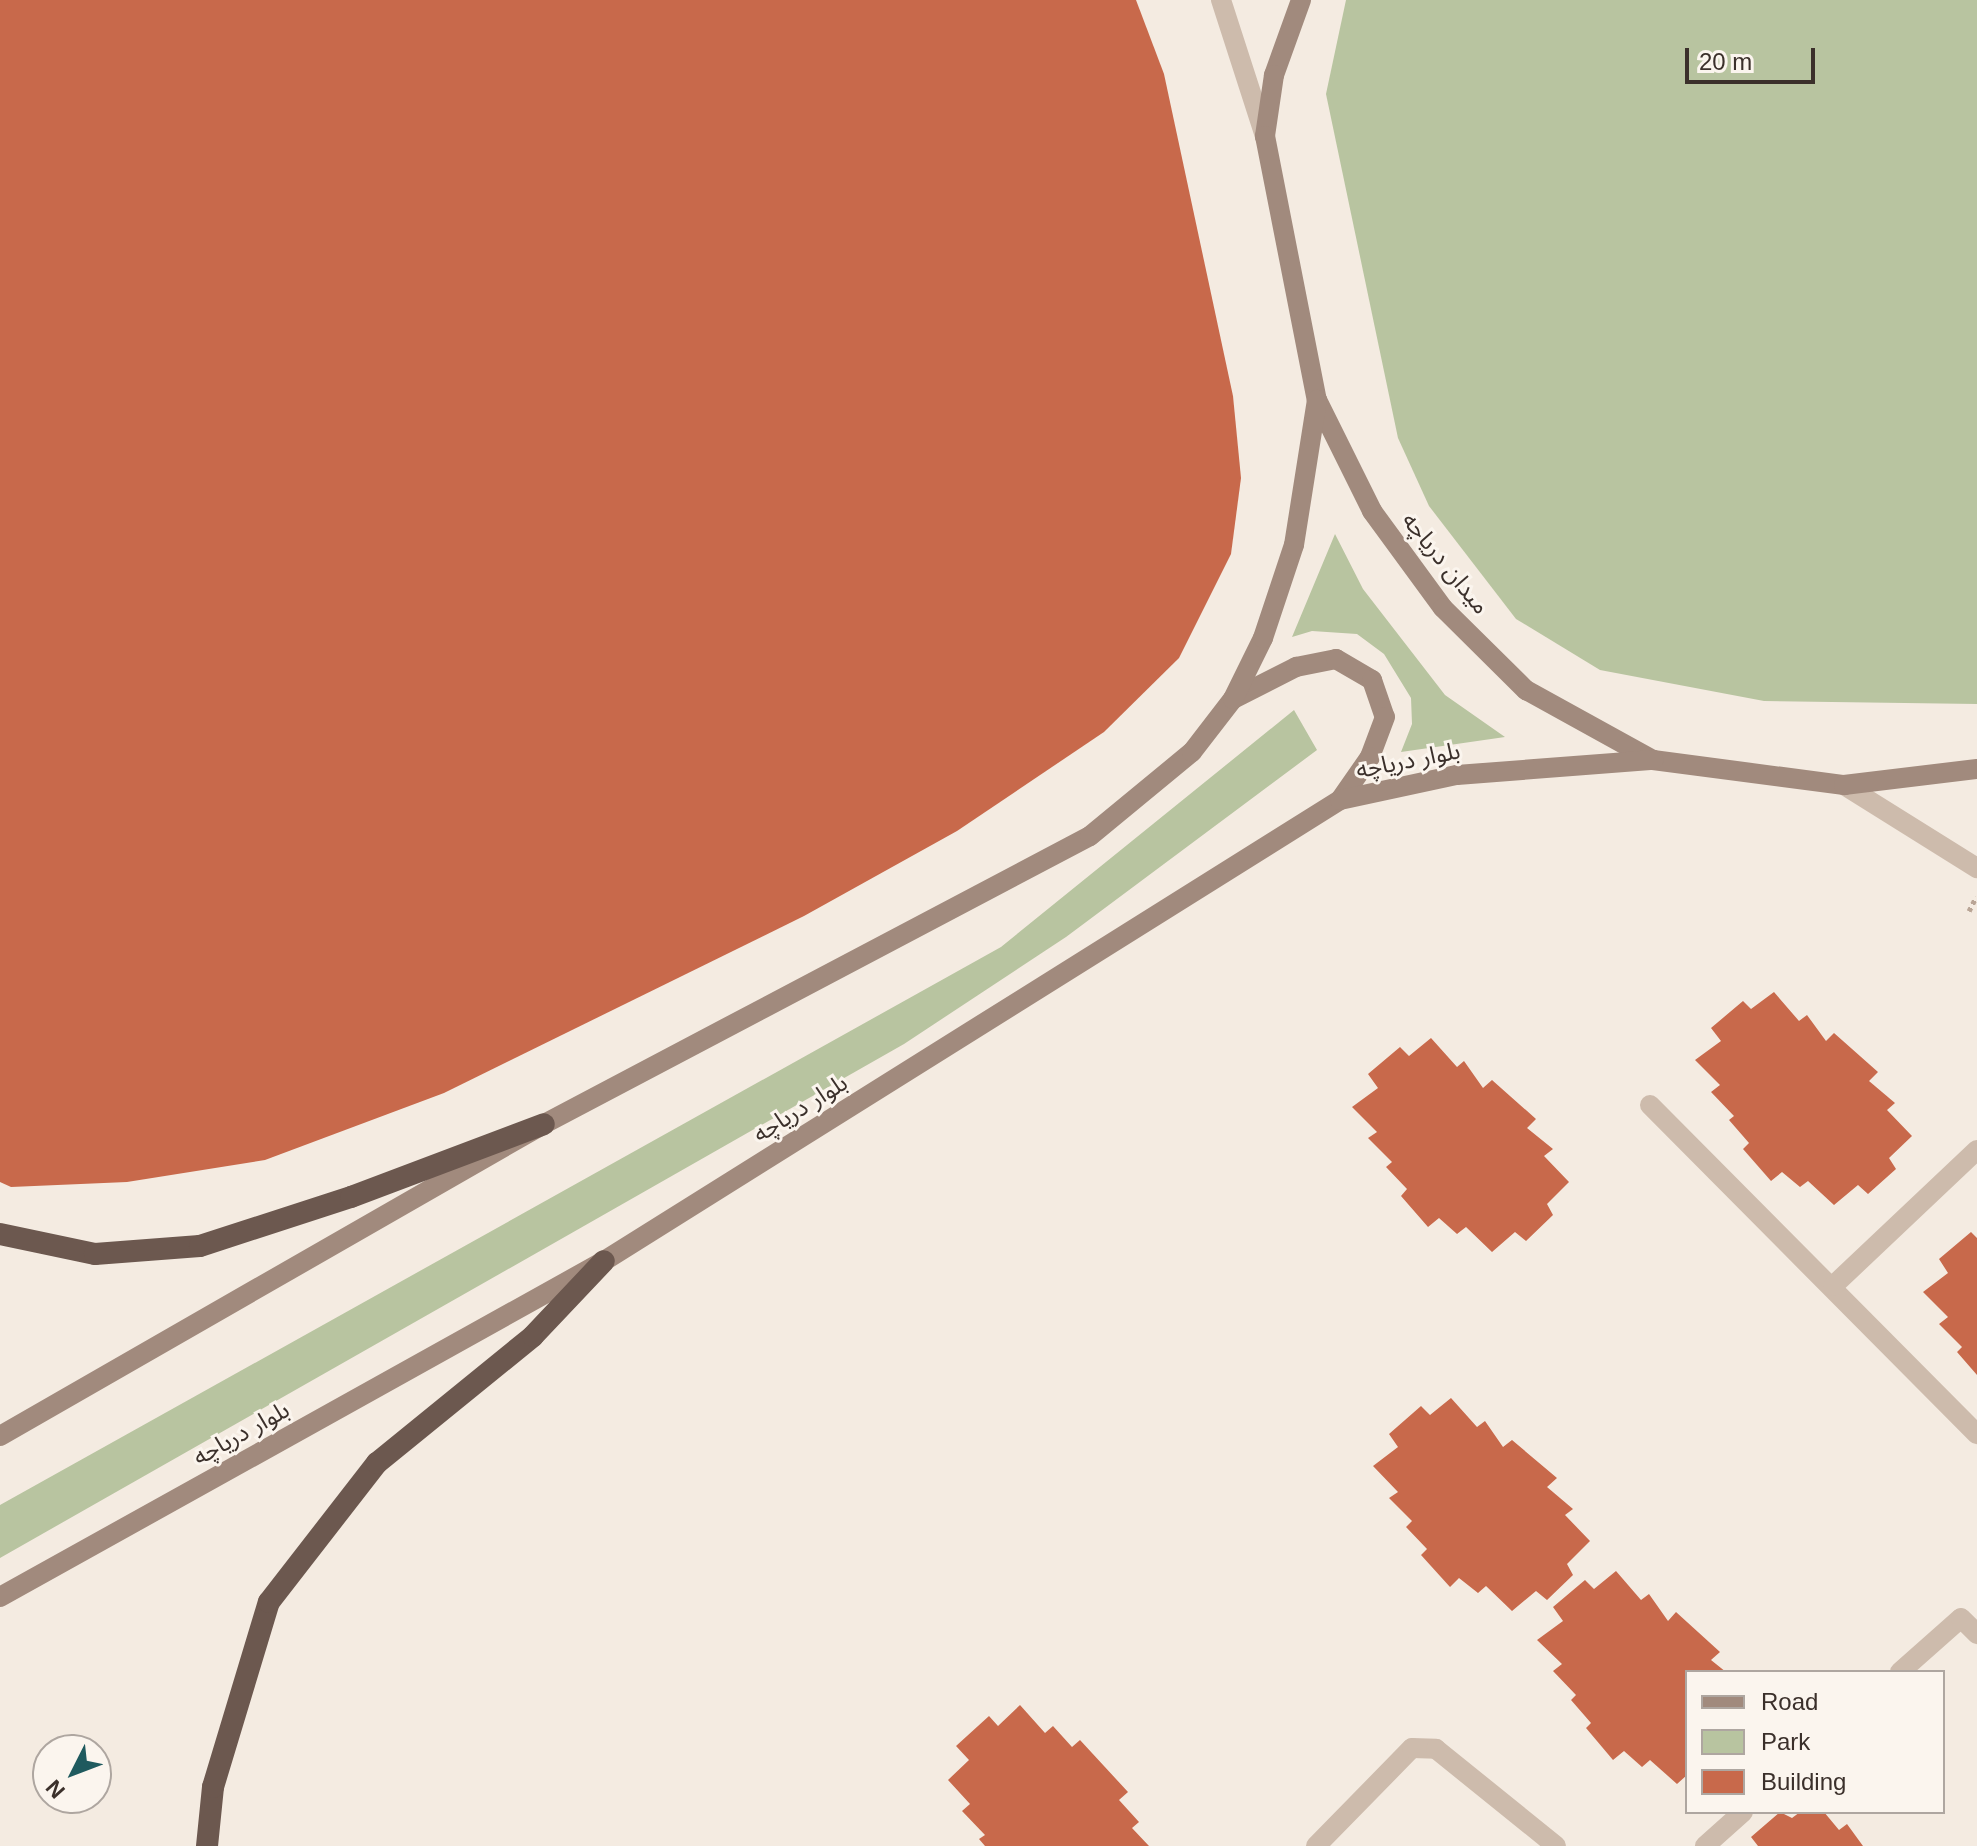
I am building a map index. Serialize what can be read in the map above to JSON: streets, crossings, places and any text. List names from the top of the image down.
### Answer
{
  "streets": {
    "main road": ["میدان دریاچه", "بلوار دریاچه"]
  },
  "crossings": [
    ["میدان دریاچه", "بلوار دریاچه"]
  ],
  "legend": ["Road", "Park", "Building"],
  "scale_bar": "20 m",
  "north": "bottom left"
}
